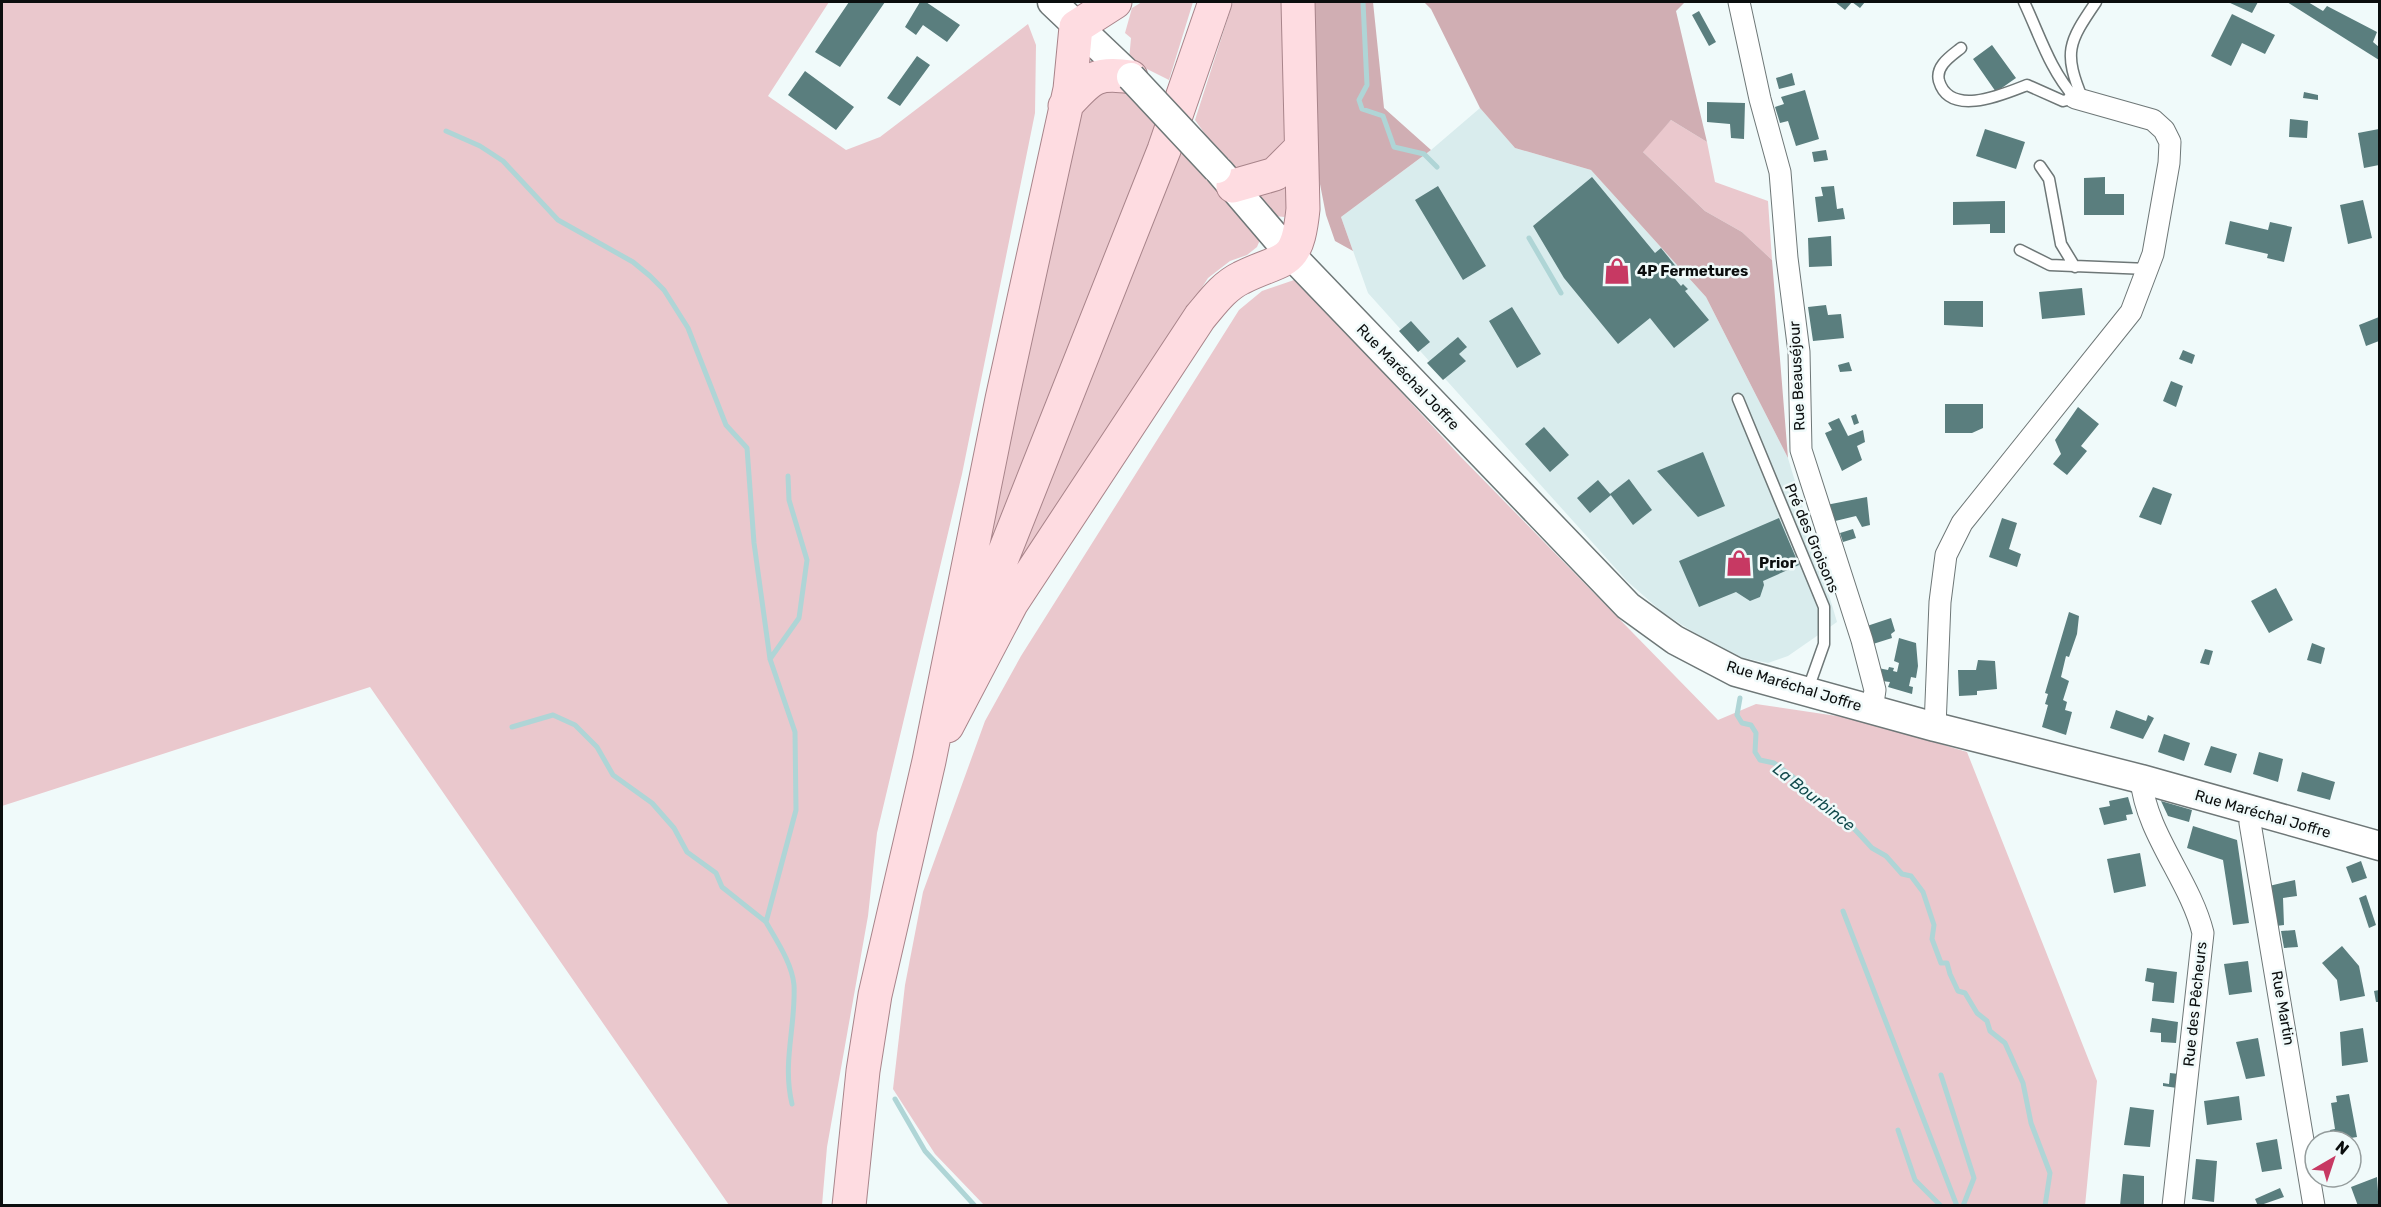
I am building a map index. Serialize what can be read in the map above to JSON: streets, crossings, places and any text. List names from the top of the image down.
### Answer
{
  "streets": {
    "main road": ["Rue Maréchal Joffre"],
    "street": ["Rue Beauséjour", "Rue des Pêcheurs", "Rue Martin"],
    "lane": ["Pré des Groisons"]
  },
  "crossings": [
    ["Rue Beauséjour", "Rue Maréchal Joffre"],
    ["Rue Maréchal Joffre", "Pré des Groisons"],
    ["Rue Maréchal Joffre", "Rue des Pêcheurs"],
    ["Rue Maréchal Joffre", "Rue Martin"]
  ],
  "water": ["La Bourbince"],
  "places": {
    "shop": ["4P Fermetures", "Prior"]
  },
  "north": "top right"
}
